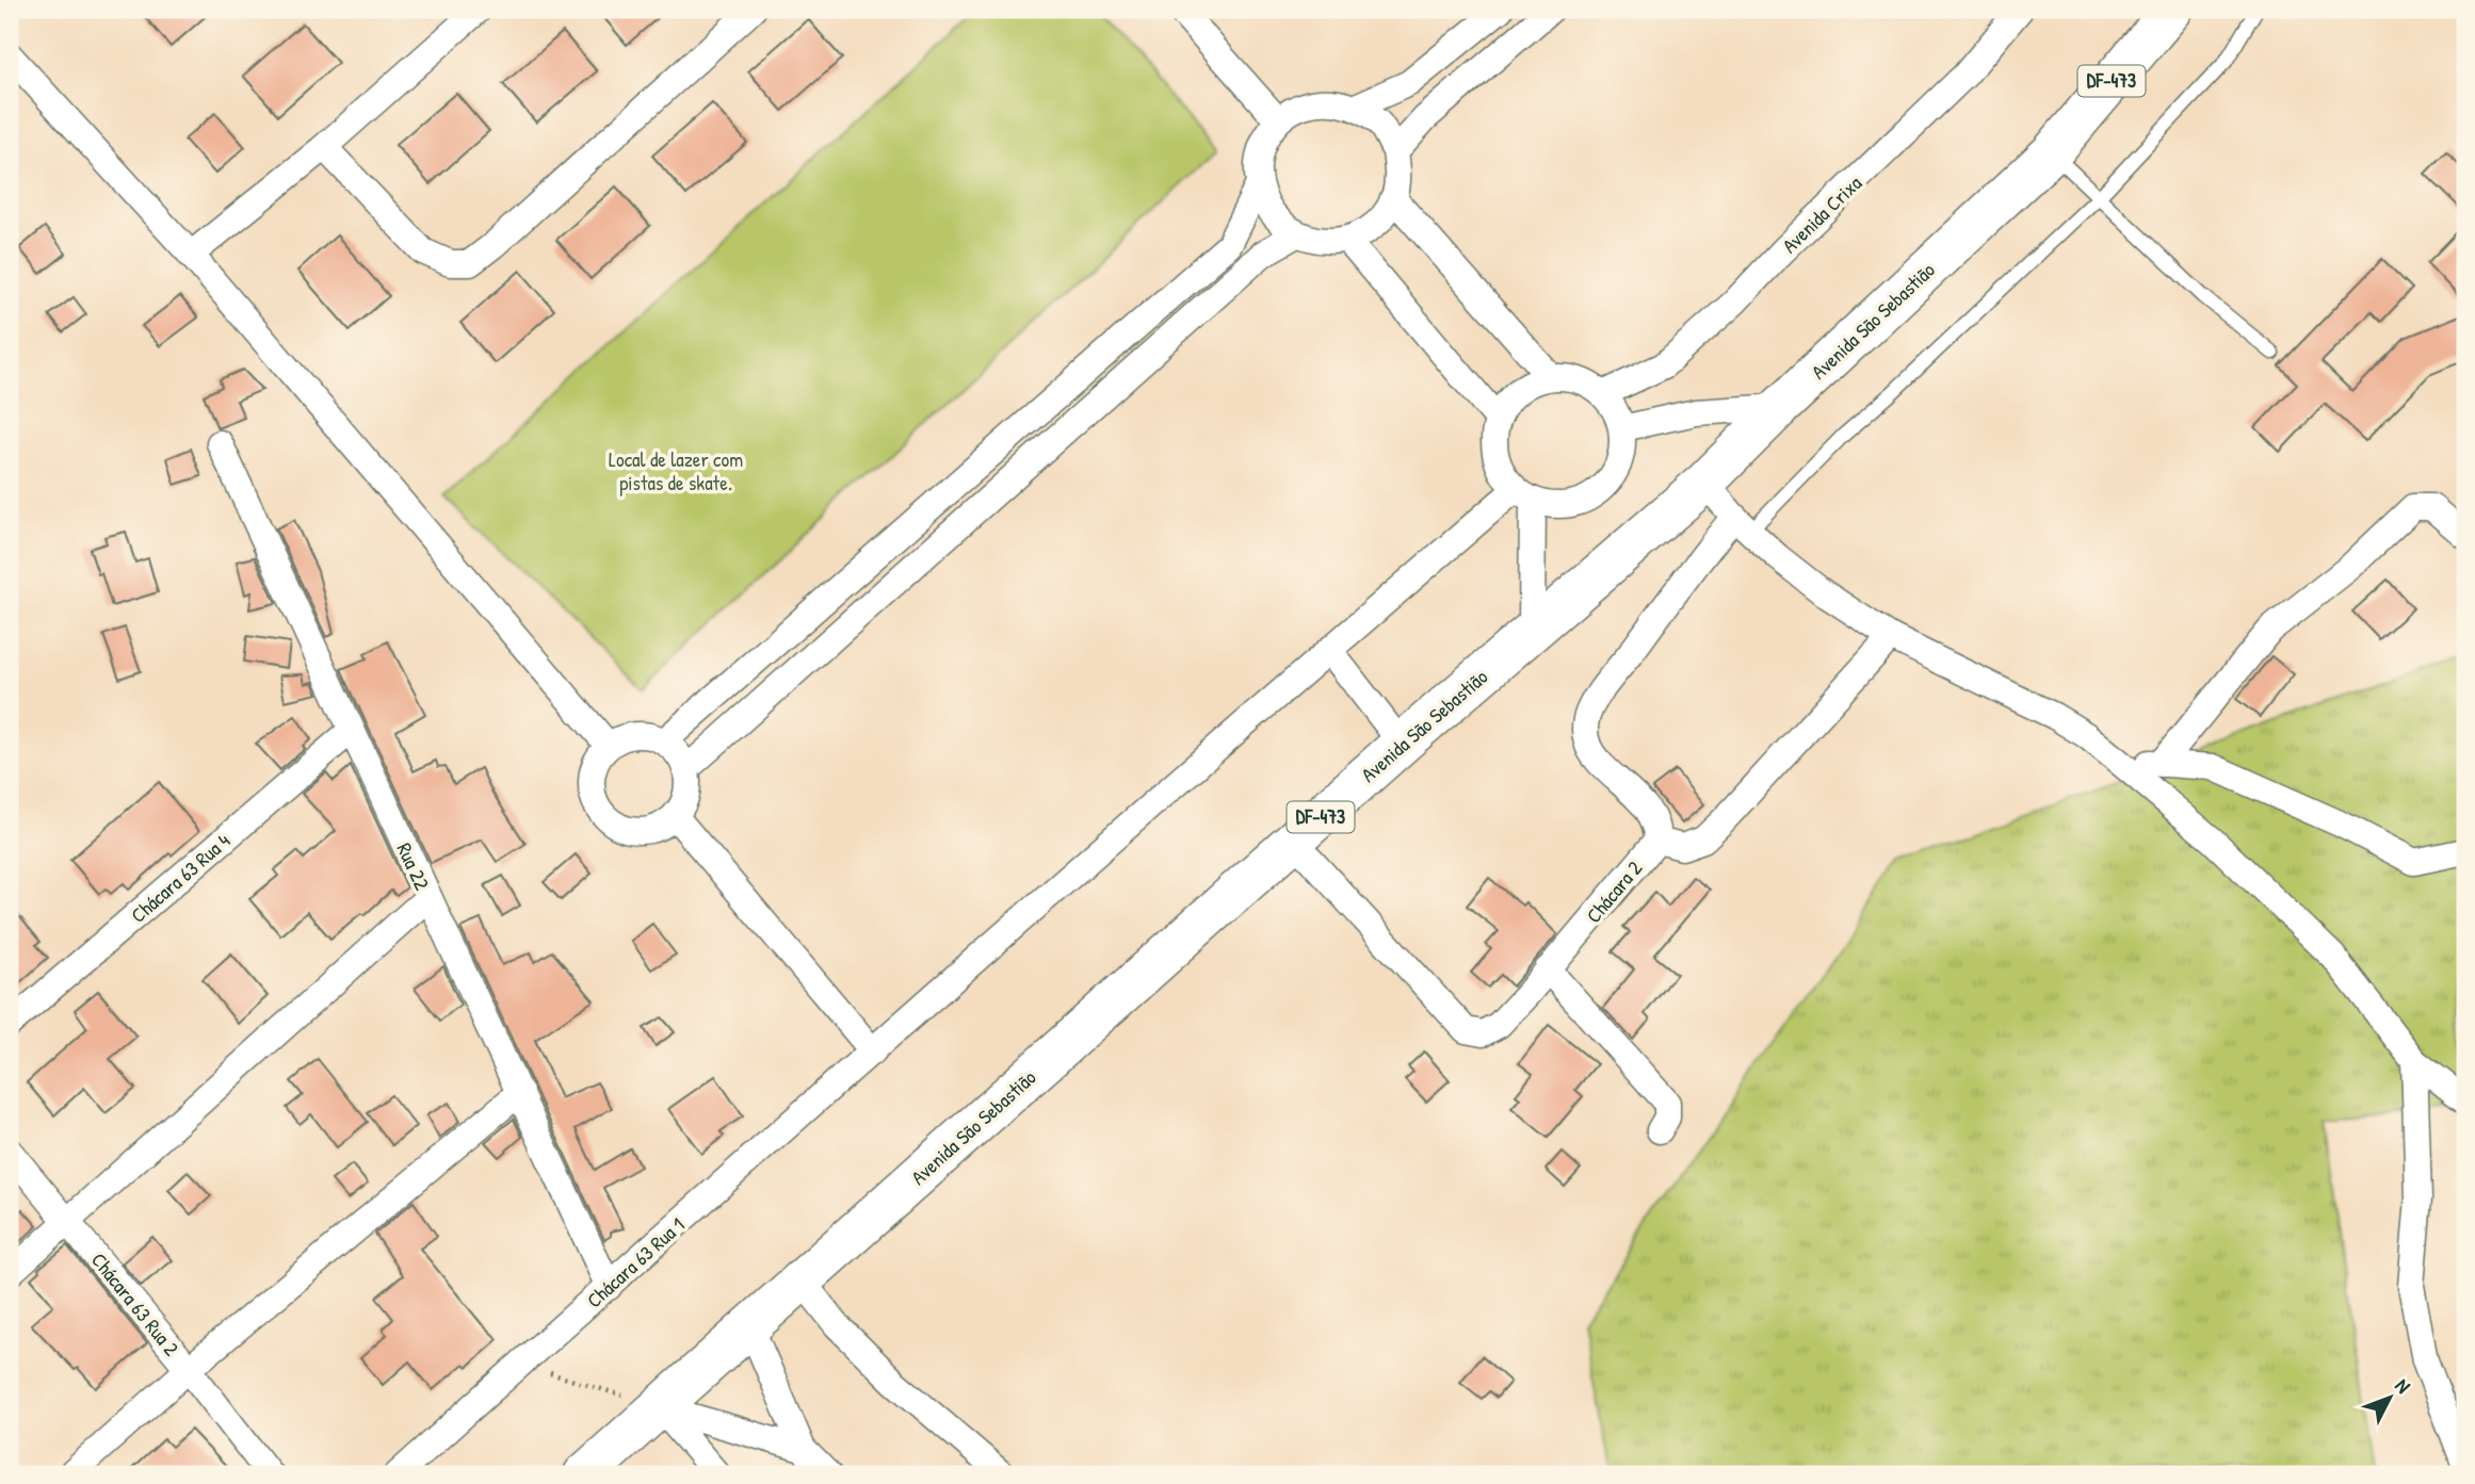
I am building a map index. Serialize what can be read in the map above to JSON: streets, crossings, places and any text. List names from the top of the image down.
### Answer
{
  "streets": {
    "main road": ["DF-473", "Avenida São Sebastião"],
    "street": [
      "Avenida Crixa",
      "Rua 22",
      "Chácara 63 Rua 4",
      "Chácara 2",
      "Chácara 63 Rua 1",
      "Chácara 63 Rua 2"
    ]
  },
  "crossings": [
    ["Avenida Crixa", "Chácara 63 Rua 1"],
    ["Avenida São Sebastião", "Chácara 2"],
    ["Rua 22", "Chácara 63 Rua 4"],
    ["Rua 22", "Chácara 63 Rua 1"]
  ],
  "parks": ["Local de lazer com pistas de skate."],
  "north": "top right"
}
